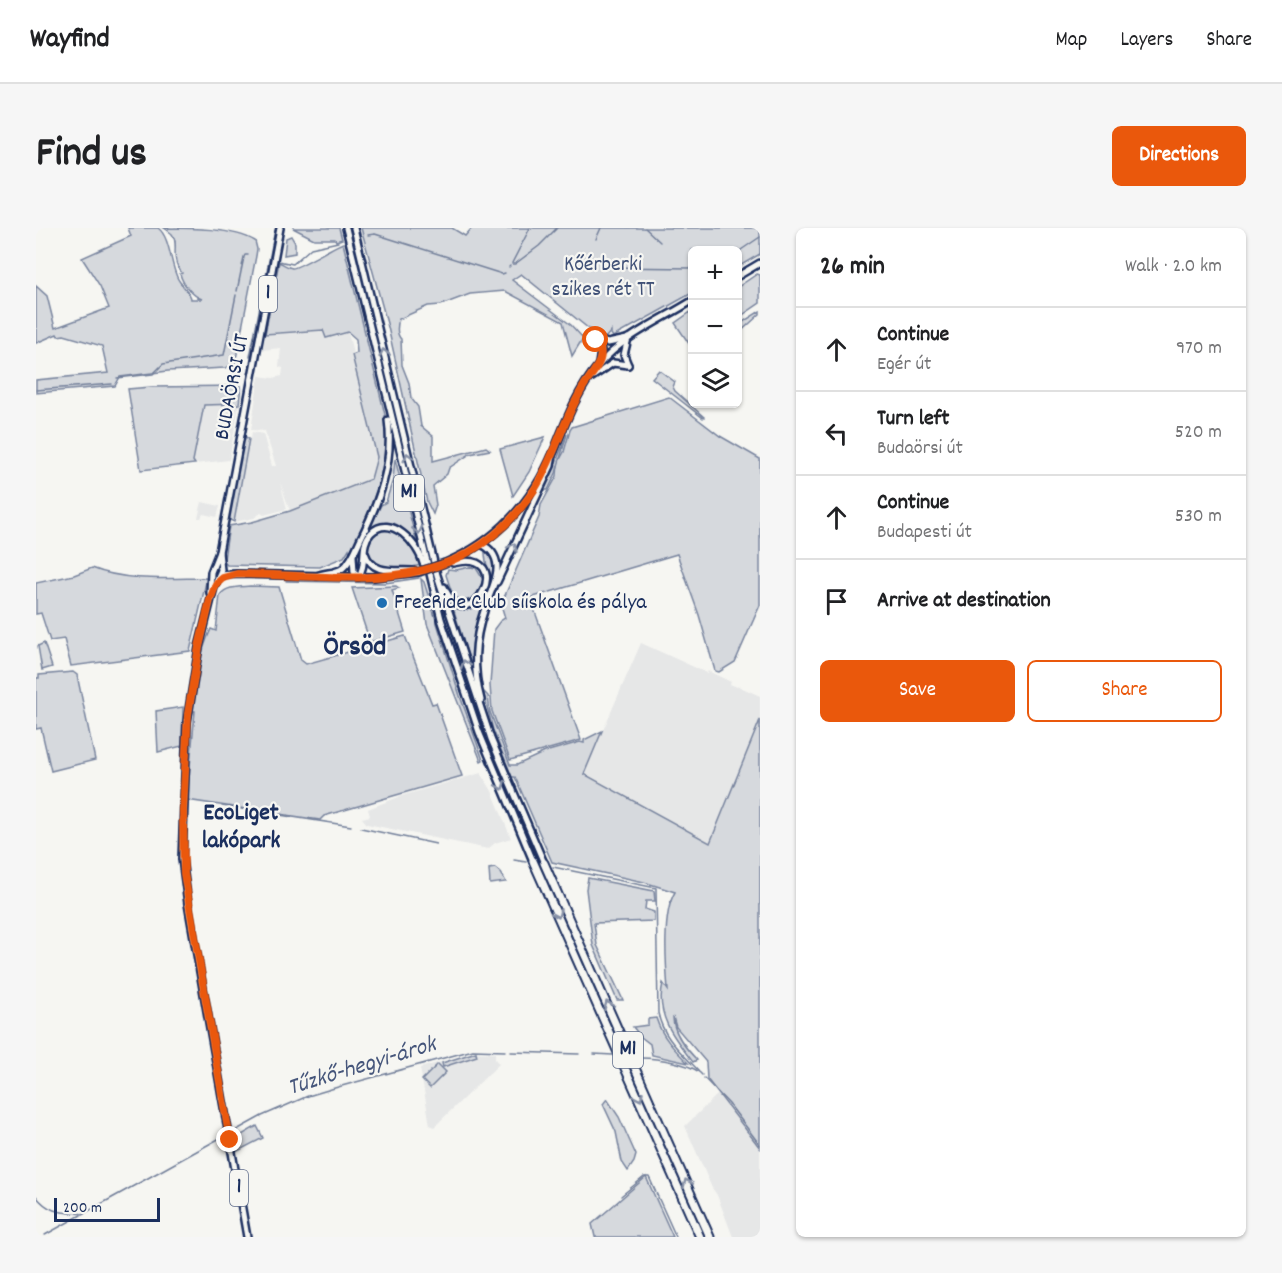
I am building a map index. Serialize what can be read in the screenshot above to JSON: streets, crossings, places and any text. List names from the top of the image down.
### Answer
{
  "streets": {
    "highway": ["M1"],
    "main road": ["1", "BUDAÖRSI ÚT"]
  },
  "districts": ["Örsöd", "EcoLiget lakópark"],
  "water": ["Tűzkő-hegyi-árok"],
  "parks": ["Kőérberki szikes rét TT"],
  "places": ["FreeRide Club síiskola és pálya"],
  "scale_bar": "200 m",
  "page": {
    "header": "Wayfind",
    "nav": ["Map", "Layers", "Share"],
    "title": "Find us",
    "buttons": [
      "Directions",
      ["Save", "Share"]
    ],
    "heading": ["26 min", "Walk · 2.0 km"],
    "map_buttons": ["+", "−"],
    "list": [
      ["Continue", "Egér út", "970 m"],
      ["Turn left", "Budaörsi út", "520 m"],
      ["Continue", "Budapesti út", "530 m"],
      "Arrive at destination"
    ],
    "scale": "200 m"
  }
}
